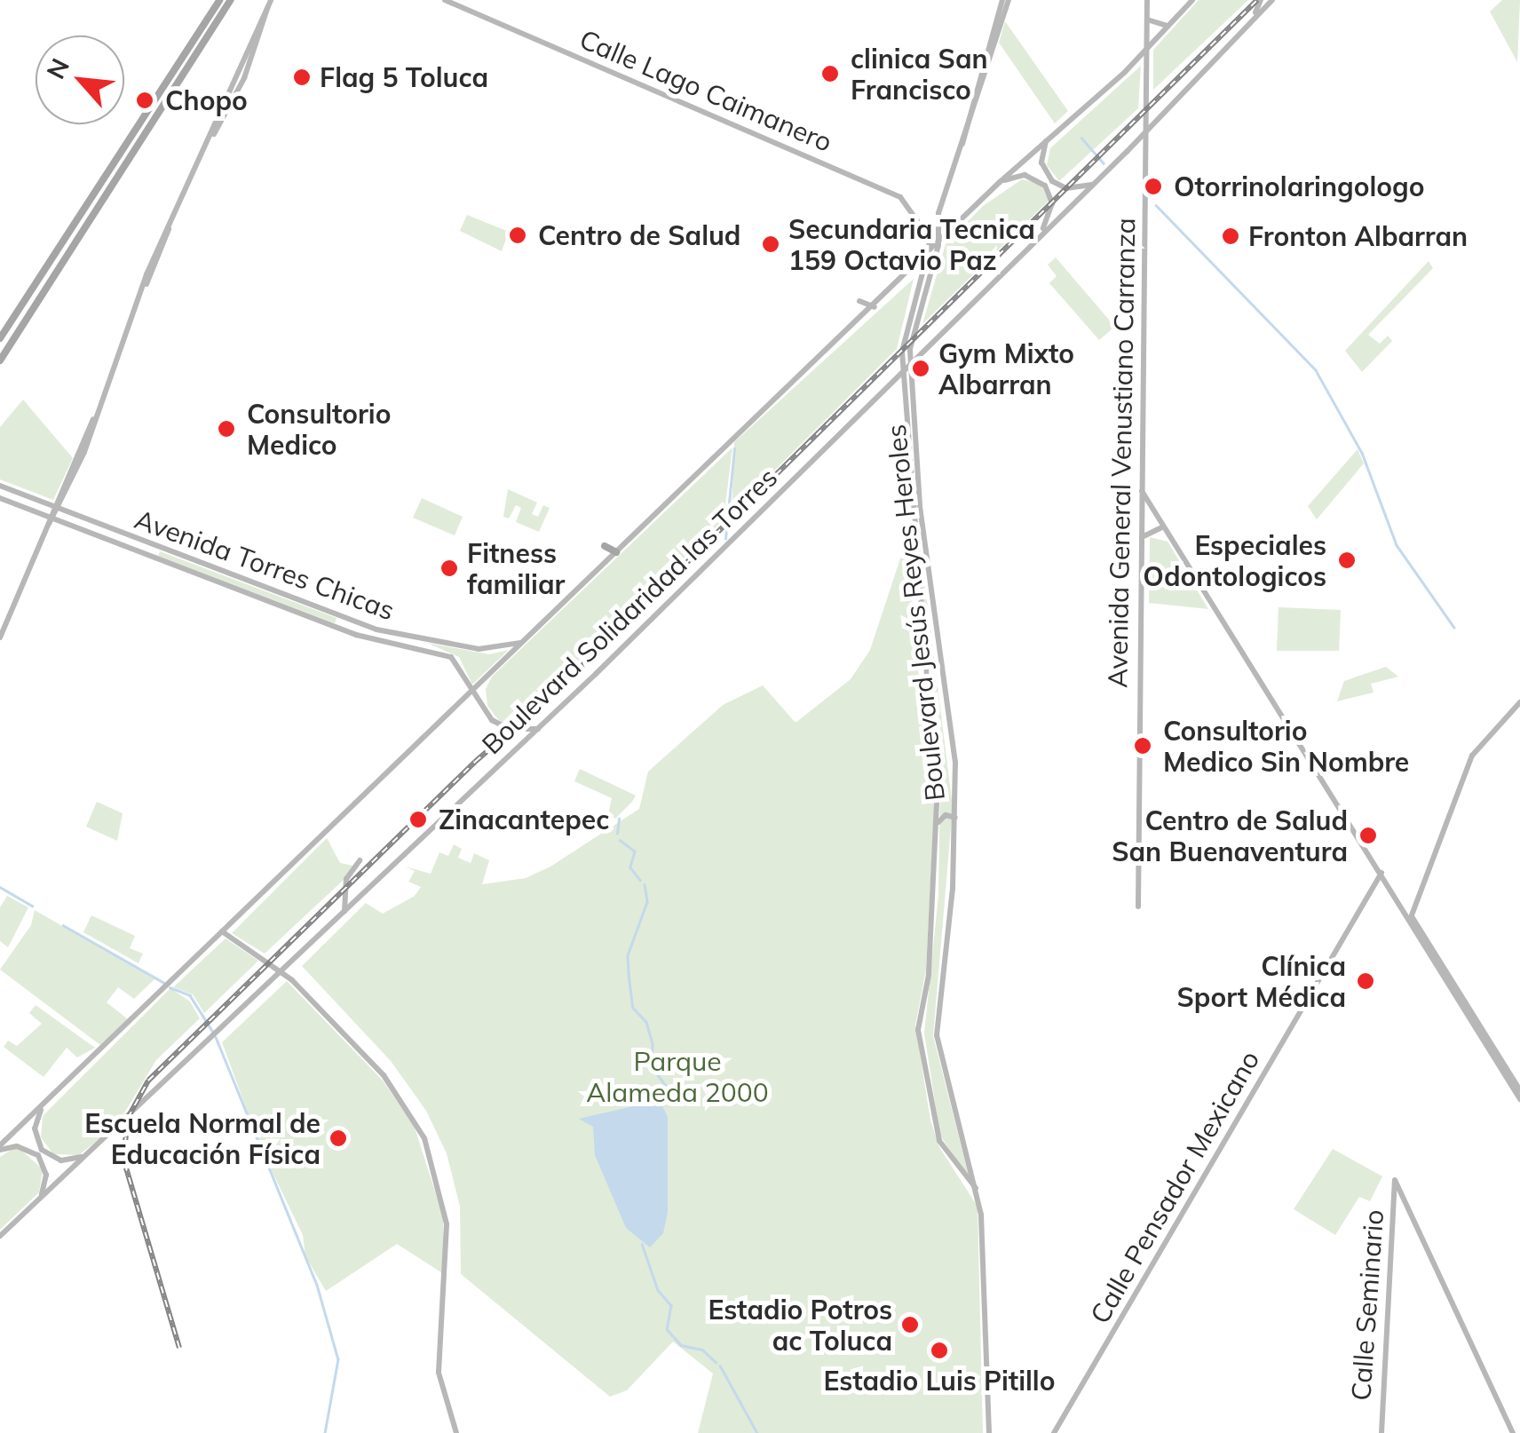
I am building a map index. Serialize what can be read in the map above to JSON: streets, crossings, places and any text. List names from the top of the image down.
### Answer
{
  "streets": {
    "main road": [
      "Calle Lago Caimanero",
      "Avenida General Venustiano Carranza",
      "Avenida Torres Chicas",
      "Boulevard Solidaridad las Torres",
      "Boulevard Jesús Reyes Heroles",
      "Calle Pensador Mexicano",
      "Calle Seminario"
    ]
  },
  "crossings": [
    ["Calle Lago Caimanero", "Boulevard Solidaridad las Torres"],
    ["Calle Lago Caimanero", "Boulevard Jesús Reyes Heroles"],
    ["Avenida General Venustiano Carranza", "Boulevard Solidaridad las Torres"],
    ["Avenida Torres Chicas", "Boulevard Solidaridad las Torres"],
    ["Boulevard Solidaridad las Torres", "Boulevard Jesús Reyes Heroles"]
  ],
  "parks": ["Parque Alameda 2000"],
  "places": [
    "clinica San Francisco",
    "Flag 5 Toluca",
    "Chopo",
    "Otorrinolaringologo",
    "Centro de Salud",
    "Fronton Albarran",
    "Secundaria Tecnica 159 Octavio Paz",
    "Gym Mixto Albarran",
    "Consultorio Medico",
    "Especiales Odontologicos",
    "Fitness familiar",
    "Consultorio Medico Sin Nombre",
    "Zinacantepec",
    "Centro de Salud San Buenaventura",
    "Clínica Sport Médica",
    "Escuela Normal de Educación Física",
    "Estadio Potros ac Toluca",
    "Estadio Luis Pitillo"
  ],
  "north": "top left"
}
